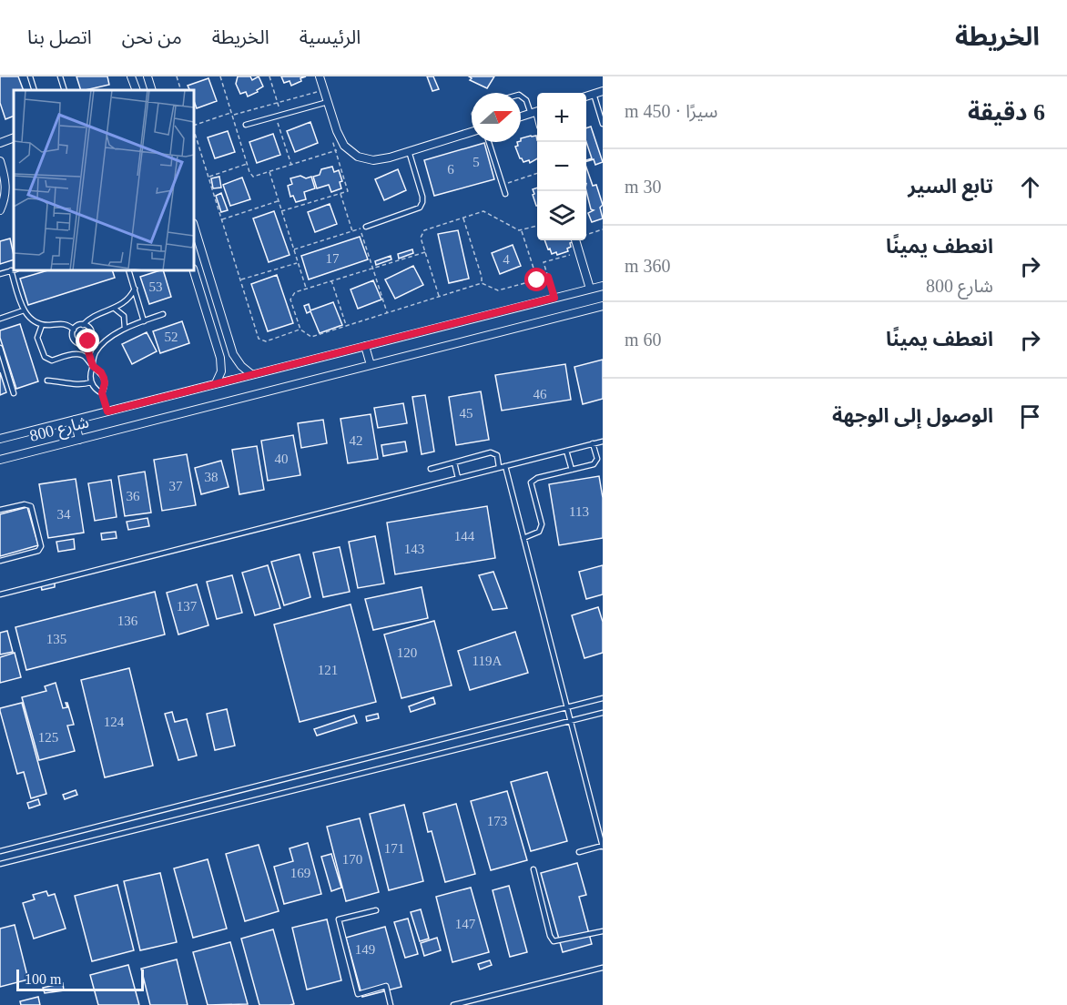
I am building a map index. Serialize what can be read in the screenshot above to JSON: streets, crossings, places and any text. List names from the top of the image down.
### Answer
{
  "streets": {
    "street": ["شارع 800"]
  },
  "house_numbers": [
    "5",
    "6",
    "17",
    "4",
    "53",
    "52",
    "46",
    "45",
    "42",
    "40",
    "38",
    "37",
    "36",
    "113",
    "34",
    "144",
    "143",
    "137",
    "136",
    "135",
    "120",
    "119A",
    "121",
    "124",
    "125",
    "173",
    "171",
    "170",
    "169",
    "147",
    "149"
  ],
  "scale_bar": "100 m",
  "north": "right",
  "page": {
    "header": "الخريطة",
    "nav": [
      "الرئيسية",
      "الخريطة",
      "من نحن",
      "اتصل بنا"
    ],
    "heading": ["6 دقيقة", "سيرًا · 450 m"],
    "map_buttons": ["+", "−"],
    "list": [
      ["تابع السير", "30 m"],
      ["انعطف يمينًا", "شارع 800", "360 m"],
      ["انعطف يمينًا", "60 m"],
      "الوصول إلى الوجهة"
    ],
    "scale": "100 m"
  }
}
